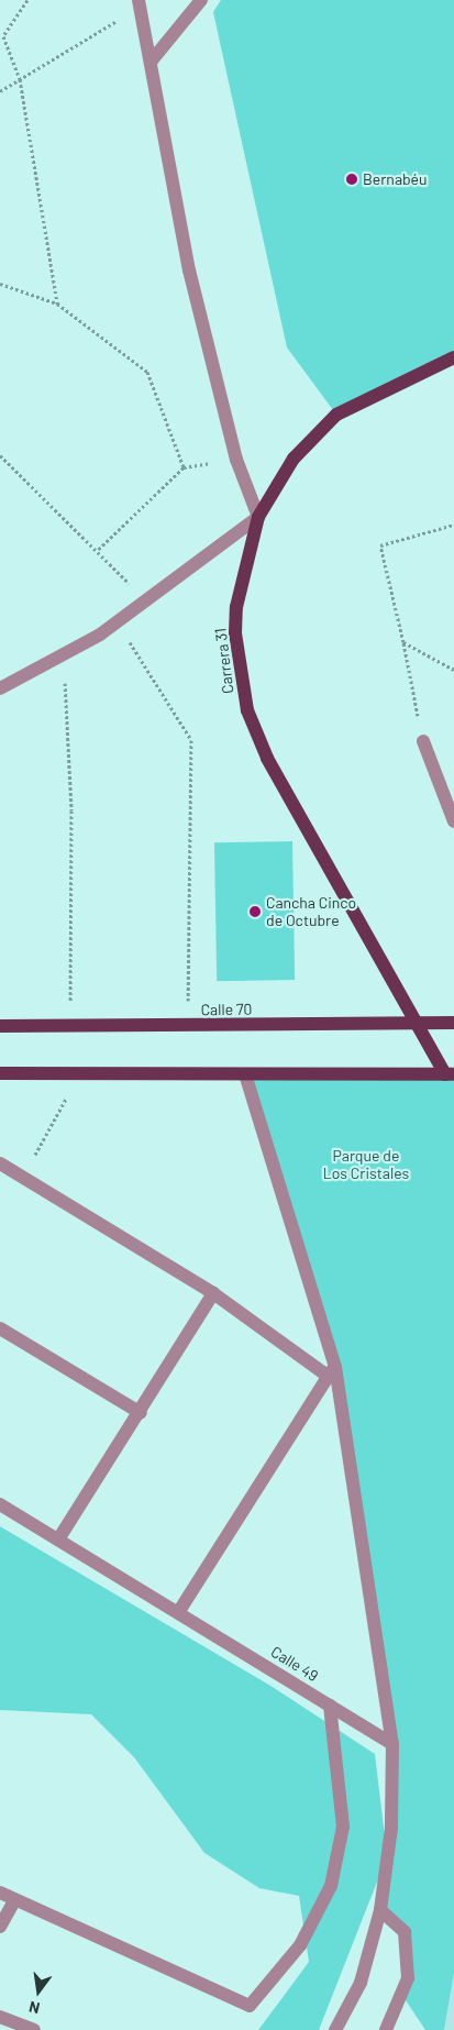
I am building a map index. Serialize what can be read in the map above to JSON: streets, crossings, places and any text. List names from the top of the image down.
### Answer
{
  "streets": {
    "main road": ["Carrera 31", "Calle 70"],
    "street": ["Calle 49"]
  },
  "crossings": [
    ["Carrera 31", "Calle 70"]
  ],
  "parks": ["Parque de Los Cristales"],
  "places": ["Bernabéu", "Cancha Cinco de Octubre"],
  "north": "bottom"
}
